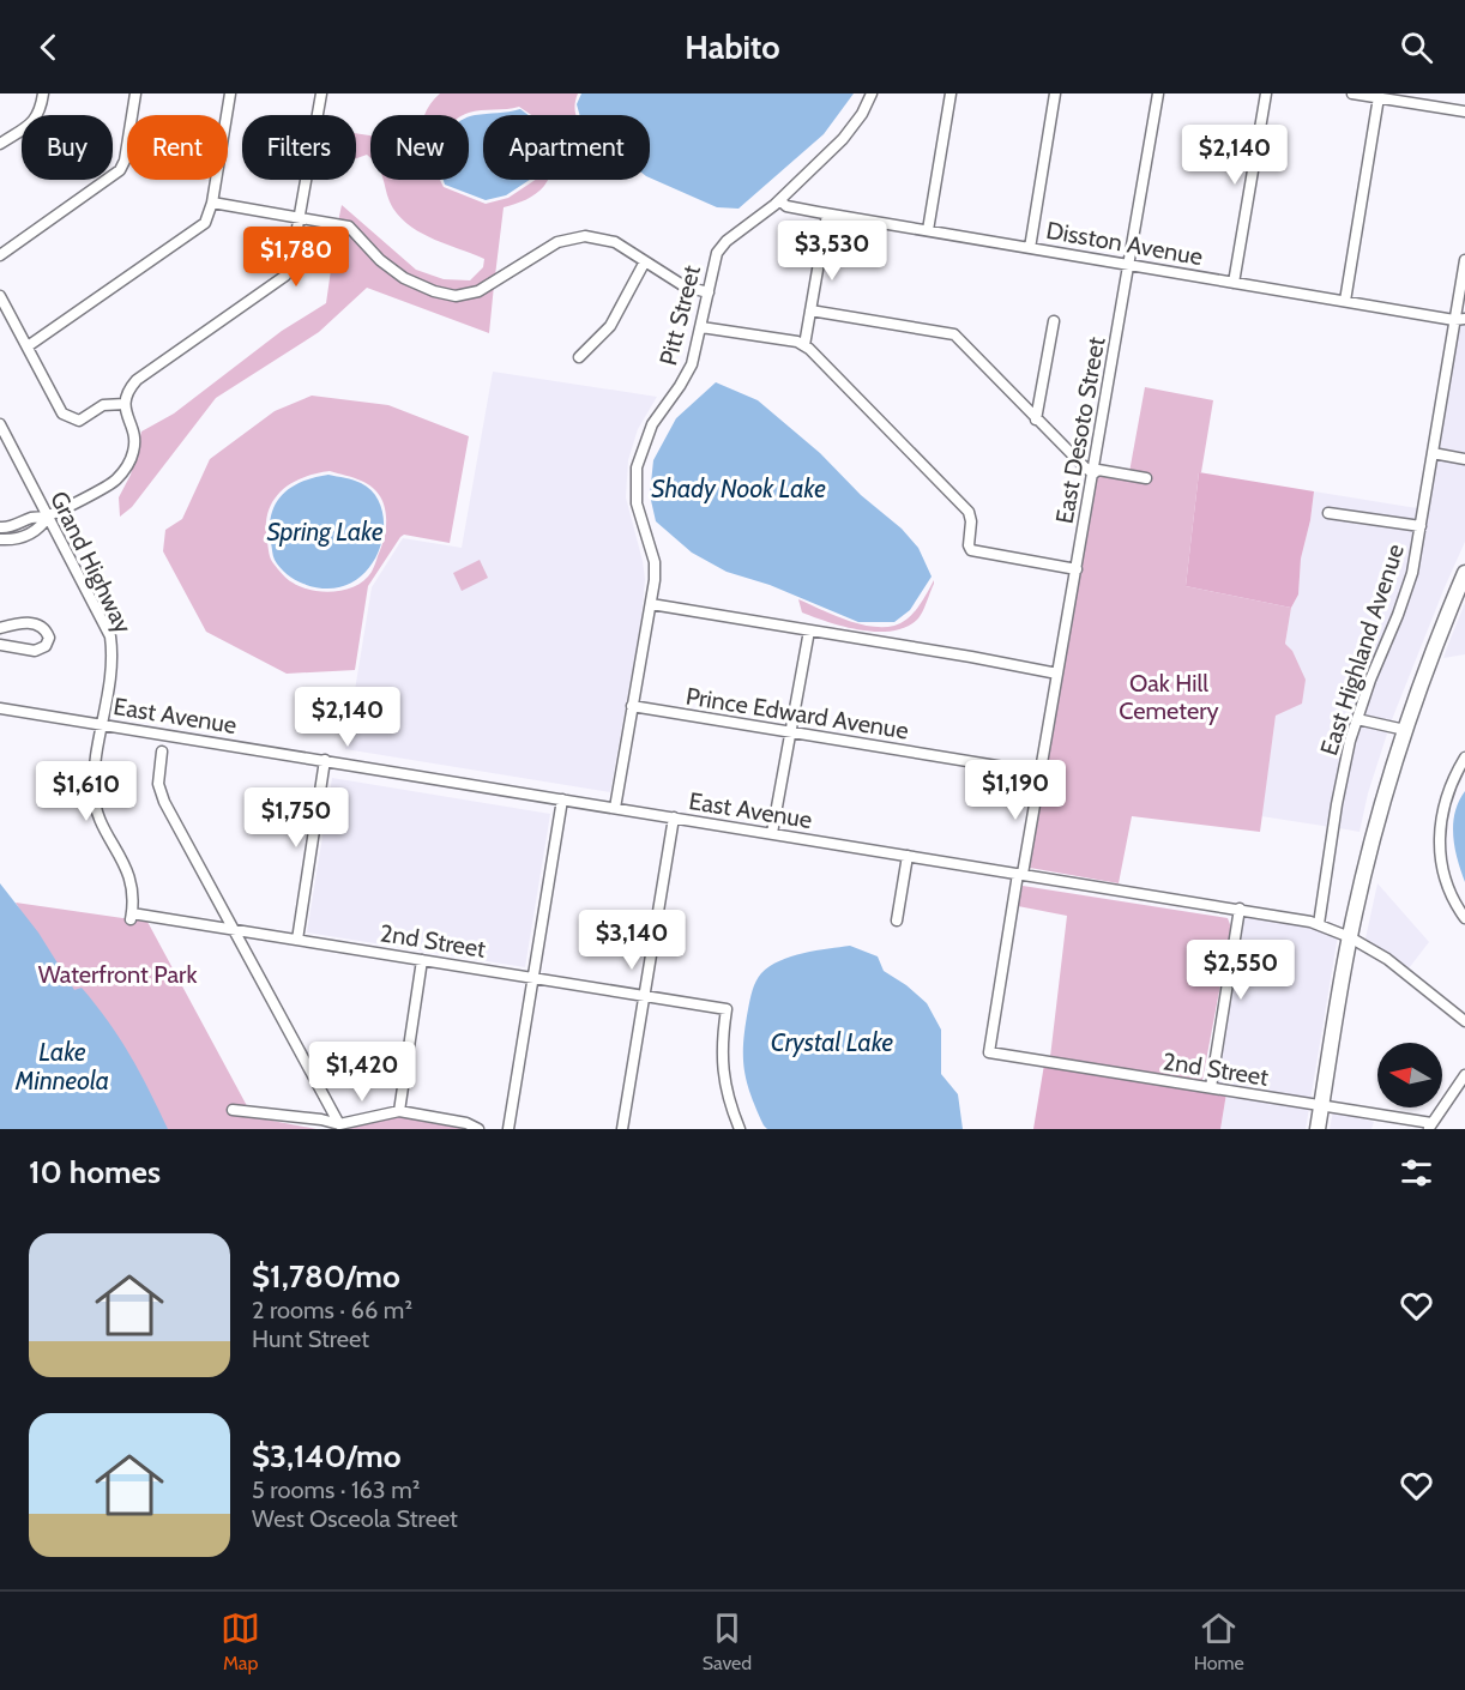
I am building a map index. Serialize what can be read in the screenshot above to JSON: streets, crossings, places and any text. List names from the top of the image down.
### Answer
{
  "streets": {
    "street": [
      "Disston Avenue",
      "Pitt Street",
      "East Desoto Street",
      "Grand Highway",
      "East Highland Avenue",
      "Prince Edward Avenue",
      "East Avenue",
      "2nd Street"
    ]
  },
  "crossings": [
    ["Disston Avenue", "Pitt Street"],
    ["Disston Avenue", "East Desoto Street"],
    ["Disston Avenue", "East Highland Avenue"],
    ["Pitt Street", "Prince Edward Avenue"],
    ["Pitt Street", "East Avenue"],
    ["East Desoto Street", "Prince Edward Avenue"],
    ["East Desoto Street", "East Avenue"],
    ["East Desoto Street", "2nd Street"],
    ["Grand Highway", "East Avenue"],
    ["Grand Highway", "2nd Street"],
    ["East Highland Avenue", "East Avenue"]
  ],
  "water": [
    "Shady Nook Lake",
    "Spring Lake",
    "Crystal Lake",
    "Lake Minneola"
  ],
  "parks": ["Oak Hill Cemetery", "Waterfront Park"],
  "north": "left",
  "page": {
    "header": "Habito",
    "chip": [
      "Buy",
      "Rent",
      "Filters",
      "New",
      "Apartment"
    ],
    "price": [
      "$2,140",
      "$3,530",
      "$1,780",
      "$2,140",
      "$1,190",
      "$1,610",
      "$1,750",
      "$3,140",
      "$2,550",
      "$1,420"
    ],
    "heading": "10 homes",
    "list": [
      {
        "name": "$1,780/mo",
        "note": "2 rooms · 66 m² · Hunt Street"
      },
      {
        "name": "$3,140/mo",
        "note": "5 rooms · 163 m² · West Osceola Street"
      }
    ],
    "tabs": ["Map", "Saved", "Home"]
  }
}
